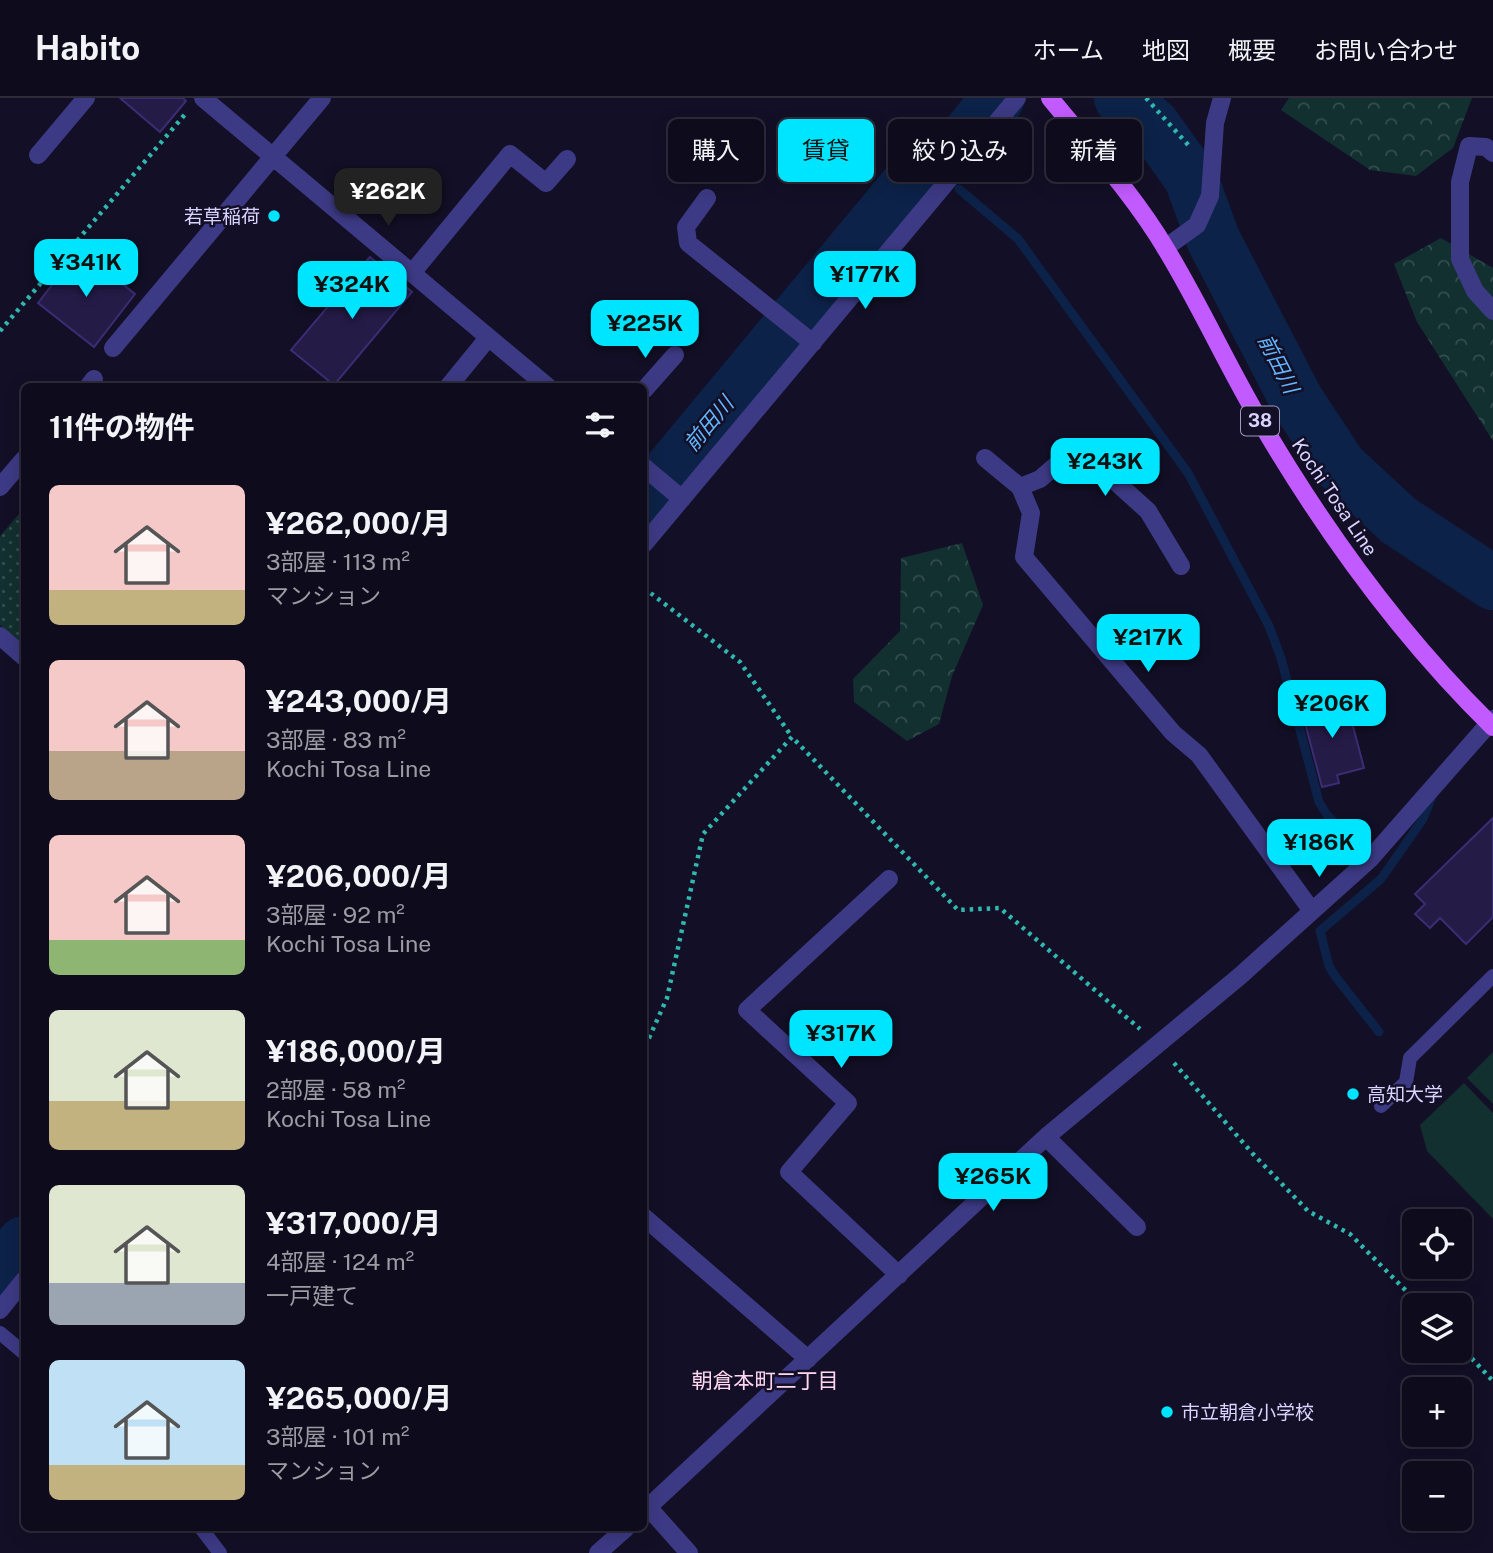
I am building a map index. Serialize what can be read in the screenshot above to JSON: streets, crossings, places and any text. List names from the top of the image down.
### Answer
{
  "streets": {
    "main road": ["38", "Kochi Tosa Line"]
  },
  "districts": ["朝倉本町二丁目"],
  "water": ["前田川"],
  "places": ["若草稲荷", "高知大学", "市立朝倉小学校"],
  "page": {
    "header": "Habito",
    "nav": [
      "ホーム",
      "地図",
      "概要",
      "お問い合わせ"
    ],
    "chip": [
      "購入",
      "賃貸",
      "絞り込み",
      "新着"
    ],
    "price": [
      "¥262K",
      "¥341K",
      "¥177K",
      "¥324K",
      "¥225K",
      "¥243K",
      "¥217K",
      "¥206K",
      "¥186K",
      "¥317K",
      "¥265K"
    ],
    "heading": "11件の物件",
    "list": [
      {
        "name": "¥262,000/月",
        "note": "3部屋 · 113 m² · マンション"
      },
      {
        "name": "¥243,000/月",
        "note": "3部屋 · 83 m² · Kochi Tosa Line"
      },
      {
        "name": "¥206,000/月",
        "note": "3部屋 · 92 m² · Kochi Tosa Line"
      },
      {
        "name": "¥186,000/月",
        "note": "2部屋 · 58 m² · Kochi Tosa Line"
      },
      {
        "name": "¥317,000/月",
        "note": "4部屋 · 124 m² · 一戸建て"
      },
      {
        "name": "¥265,000/月",
        "note": "3部屋 · 101 m² · マンション"
      }
    ],
    "map_buttons": ["+", "−"]
  }
}
